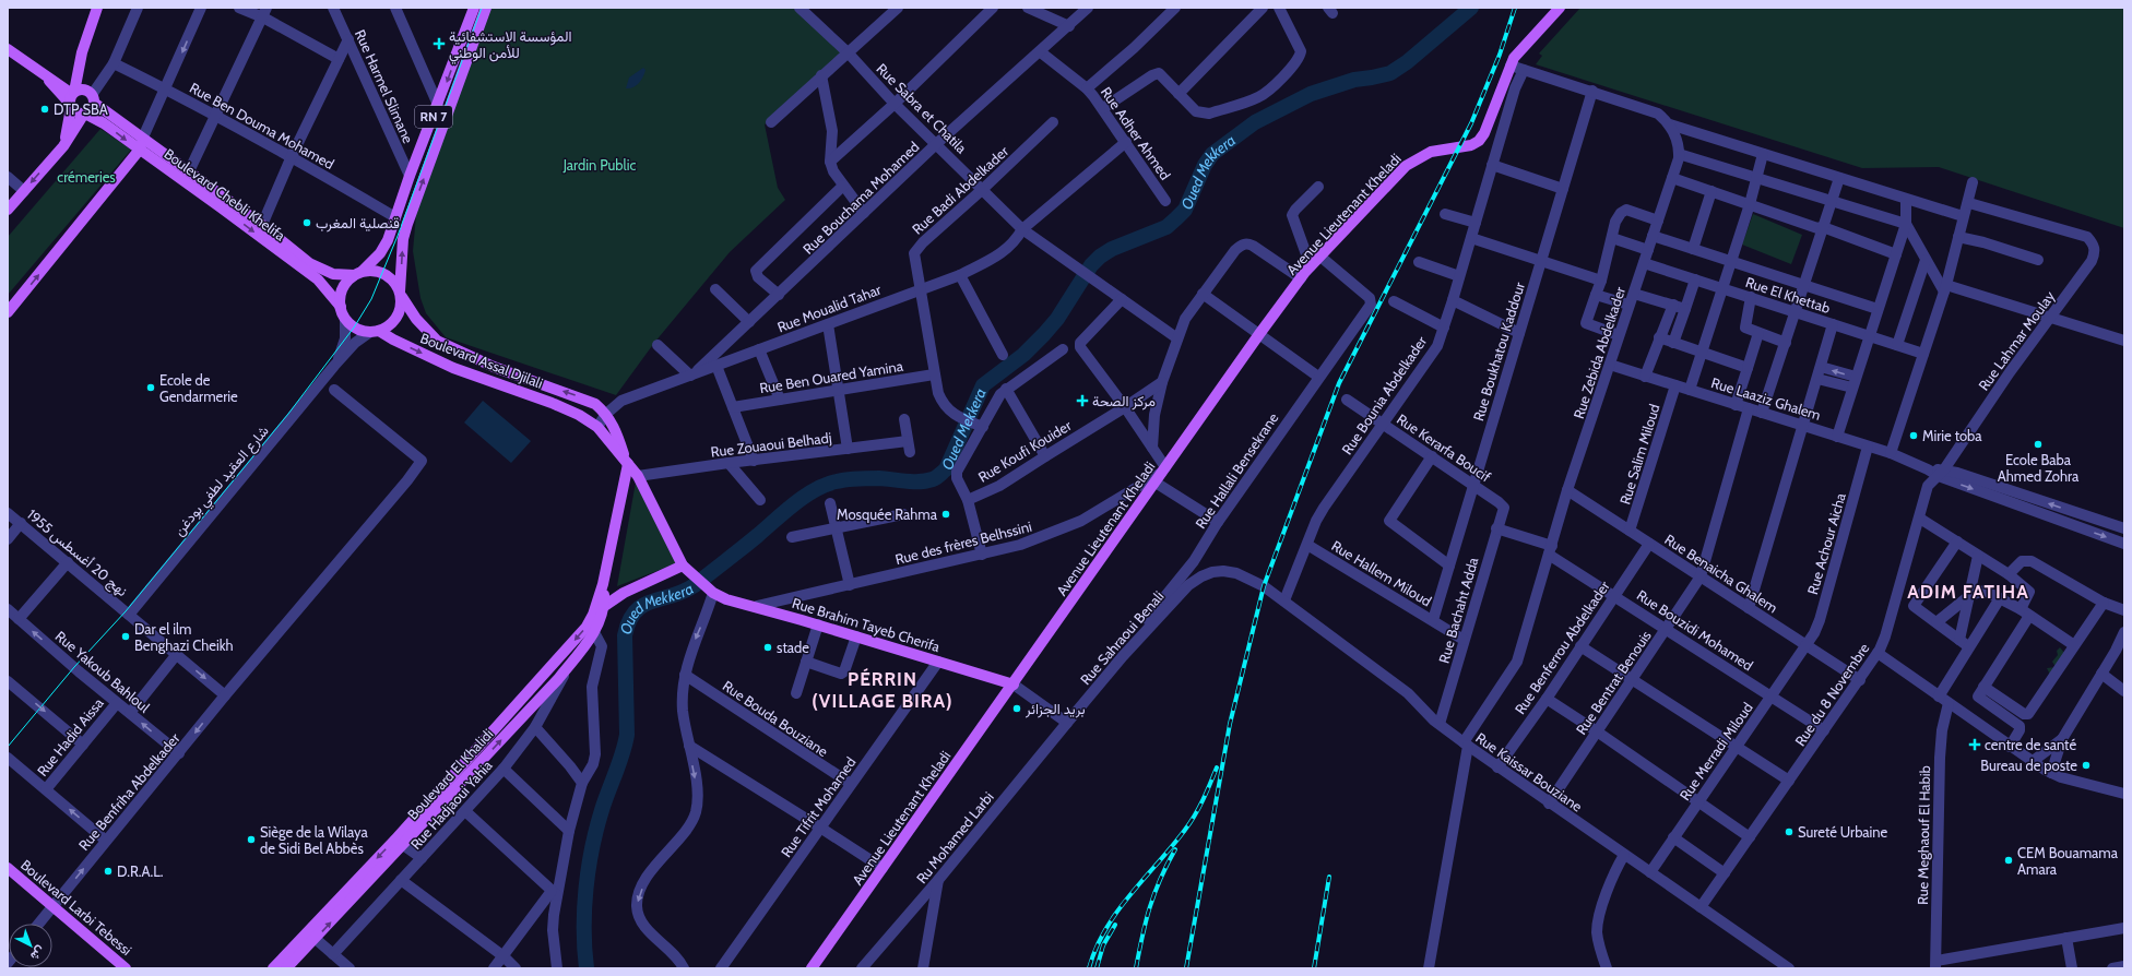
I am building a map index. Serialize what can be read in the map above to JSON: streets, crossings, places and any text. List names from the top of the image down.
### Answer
{
  "streets": {
    "main road": [
      "RN 7",
      "Boulevard Chebli Khelifa",
      "Avenue Lieutenant Kheladi",
      "Boulevard Assal Djilali",
      "Rue Brahim Tayeb Cherifa",
      "Boulevard El Khalidi",
      "Boulevard Larbi Tebessi"
    ],
    "street": [
      "Rue Harmel Slimane",
      "Rue Sabra et Chatila",
      "Rue Ben Douma Mohamed",
      "Rue Adher Ahmed",
      "Rue Badi Abdelkader",
      "Rue Bouchama Mohamed",
      "Rue El Khettab",
      "Rue Moualid Tahar",
      "Rue Lahmar Moulay",
      "Rue Boukhatou Kaddour",
      "Rue Zebida Abdelkader",
      "Rue Ben Ouared Yamina",
      "Rue Bounia Abdelkader",
      "Rue Laaziz Ghalem",
      "Rue Zouaoui Belhadj",
      "Rue Kerarfa Boucif",
      "Rue Koufi Kouider",
      "Rue Salim Miloud",
      "Rue Hallali Bensekrane",
      "شارع العقيد لطفي بودغن",
      "Rue des frères Belhssini",
      "Rue Achour Aicha",
      "نهج 20 أغسطس 1955",
      "Rue Hallem Miloud",
      "Rue Benaicha Ghalem",
      "Rue Bachaht Adda",
      "Rue Bouzidi Mohamed",
      "Rue Sahraoui Benali",
      "Rue Benferrou Abdelkader",
      "Rue Yakoub Bahloul",
      "Rue Bentrat Benouis",
      "Rue du 8 Novembre",
      "Rue Bouda Bouziane",
      "Rue Hadid Aissa",
      "Rue Merradi Miloud",
      "Rue Kaissar Bouziane",
      "Rue Benfriha Abdelkader",
      "Rue Hadjaoui Yahia",
      "Rue Tifrit Mohamed",
      "Rue Meghaouf El Habib",
      "Ru Mohamed Larbi"
    ]
  },
  "crossings": [
    ["Rue Harmel Slimane", "RN 7"],
    ["Rue Sabra et Chatila", "Rue Badi Abdelkader"],
    ["Rue Sabra et Chatila", "Rue Bouchama Mohamed"],
    ["Rue Sabra et Chatila", "Rue Moualid Tahar"],
    ["RN 7", "Rue Ben Douma Mohamed"],
    ["RN 7", "Boulevard Chebli Khelifa"],
    ["RN 7", "Boulevard Assal Djilali"],
    ["Rue Adher Ahmed", "Rue Bouchama Mohamed"],
    ["Rue Adher Ahmed", "Rue Moualid Tahar"],
    ["Rue Badi Abdelkader", "Rue Moualid Tahar"],
    ["Boulevard Chebli Khelifa", "Boulevard Assal Djilali"],
    ["Rue Bouchama Mohamed", "Rue Moualid Tahar"],
    ["Avenue Lieutenant Kheladi", "Rue Hallali Bensekrane"],
    ["Avenue Lieutenant Kheladi", "Rue des frères Belhssini"],
    ["Avenue Lieutenant Kheladi", "Rue Brahim Tayeb Cherifa"],
    ["Rue El Khettab", "Rue Zebida Abdelkader"],
    ["Rue Moualid Tahar", "Boulevard Assal Djilali"],
    ["Rue Lahmar Moulay", "Rue Laaziz Ghalem"],
    ["Rue Lahmar Moulay", "Rue du 8 Novembre"],
    ["Rue Boukhatou Kaddour", "Rue Kerarfa Boucif"],
    ["Rue Boukhatou Kaddour", "Rue Hallem Miloud"],
    ["Rue Zebida Abdelkader", "Rue Laaziz Ghalem"],
    ["Rue Zebida Abdelkader", "Rue Benaicha Ghalem"],
    ["Rue Zebida Abdelkader", "Rue Bouzidi Mohamed"],
    ["Rue Zebida Abdelkader", "Rue Kaissar Bouziane"],
    ["Boulevard Assal Djilali", "Rue Zouaoui Belhadj"],
    ["Boulevard Assal Djilali", "Rue Brahim Tayeb Cherifa"],
    ["Rue Bounia Abdelkader", "Rue Kerarfa Boucif"],
    ["Rue Bounia Abdelkader", "Rue Hallem Miloud"],
    ["Rue Bounia Abdelkader", "Rue Kaissar Bouziane"],
    ["Rue Laaziz Ghalem", "Rue Salim Miloud"],
    ["Rue Laaziz Ghalem", "Rue Achour Aicha"],
    ["Rue Laaziz Ghalem", "Rue Bentrat Benouis"],
    ["Rue Laaziz Ghalem", "Rue du 8 Novembre"],
    ["Rue Kerarfa Boucif", "Rue Bachaht Adda"],
    ["Rue Salim Miloud", "Rue Benaicha Ghalem"],
    ["Rue Hallali Bensekrane", "Rue Sahraoui Benali"],
    ["شارع العقيد لطفي بودغن", "نهج 20 أغسطس 1955"],
    ["Rue des frères Belhssini", "Rue Brahim Tayeb Cherifa"],
    ["Rue Achour Aicha", "Rue Benaicha Ghalem"],
    ["Rue Achour Aicha", "Rue Merradi Miloud"],
    ["نهج 20 أغسطس 1955", "Rue Benfriha Abdelkader"],
    ["Rue Hallem Miloud", "Rue Bachaht Adda"],
    ["Rue Benaicha Ghalem", "Rue Benferrou Abdelkader"],
    ["Rue Benaicha Ghalem", "Rue Bentrat Benouis"],
    ["Rue Benaicha Ghalem", "Rue du 8 Novembre"],
    ["Rue Benaicha Ghalem", "Rue Merradi Miloud"],
    ["Rue Bachaht Adda", "Rue Bouzidi Mohamed"],
    ["Rue Bachaht Adda", "Rue Kaissar Bouziane"],
    ["Rue Brahim Tayeb Cherifa", "Rue Tifrit Mohamed"],
    ["Rue Bouzidi Mohamed", "Rue Benferrou Abdelkader"],
    ["Rue Bouzidi Mohamed", "Rue Bentrat Benouis"],
    ["Rue Bouzidi Mohamed", "Rue du 8 Novembre"],
    ["Rue Bouzidi Mohamed", "Rue Merradi Miloud"],
    ["Rue Sahraoui Benali", "Rue Kaissar Bouziane"],
    ["Rue Sahraoui Benali", "Ru Mohamed Larbi"],
    ["Rue Benferrou Abdelkader", "Rue Kaissar Bouziane"],
    ["Rue Yakoub Bahloul", "Rue Hadid Aissa"],
    ["Rue Yakoub Bahloul", "Rue Benfriha Abdelkader"],
    ["Rue Bentrat Benouis", "Rue Kaissar Bouziane"],
    ["Rue du 8 Novembre", "Rue Kaissar Bouziane"],
    ["Rue Bouda Bouziane", "Rue Tifrit Mohamed"],
    ["Rue Merradi Miloud", "Rue Kaissar Bouziane"],
    ["Boulevard El Khalidi", "Rue Hadjaoui Yahia"],
    ["Rue Benfriha Abdelkader", "Boulevard Larbi Tebessi"]
  ],
  "districts": ["ADIM FATIHA", "PÉRRIN (VILLAGE BIRA)"],
  "water": ["Oued Mekkera"],
  "parks": ["Jardin Public", "crémeries"],
  "places": {
    "health": ["المؤسسة الاستشفائية للأمن الوطني", "مركز الصحة", "centre de santé"],
    "other": [
      "DTP SBA",
      "قنصلية المغرب",
      "Ecole de Gendarmerie",
      "Mirie toba",
      "Ecole Baba Ahmed Zohra",
      "Mosquée Rahma",
      "Dar el ilm Benghazi Cheikh",
      "stade",
      "بريد الجزائر",
      "Bureau de poste",
      "Sureté Urbaine",
      "Siège de la Wilaya de Sidi Bel Abbès",
      "CEM Bouamama Amara",
      "D.R.A.L."
    ]
  },
  "north": "bottom right"
}
